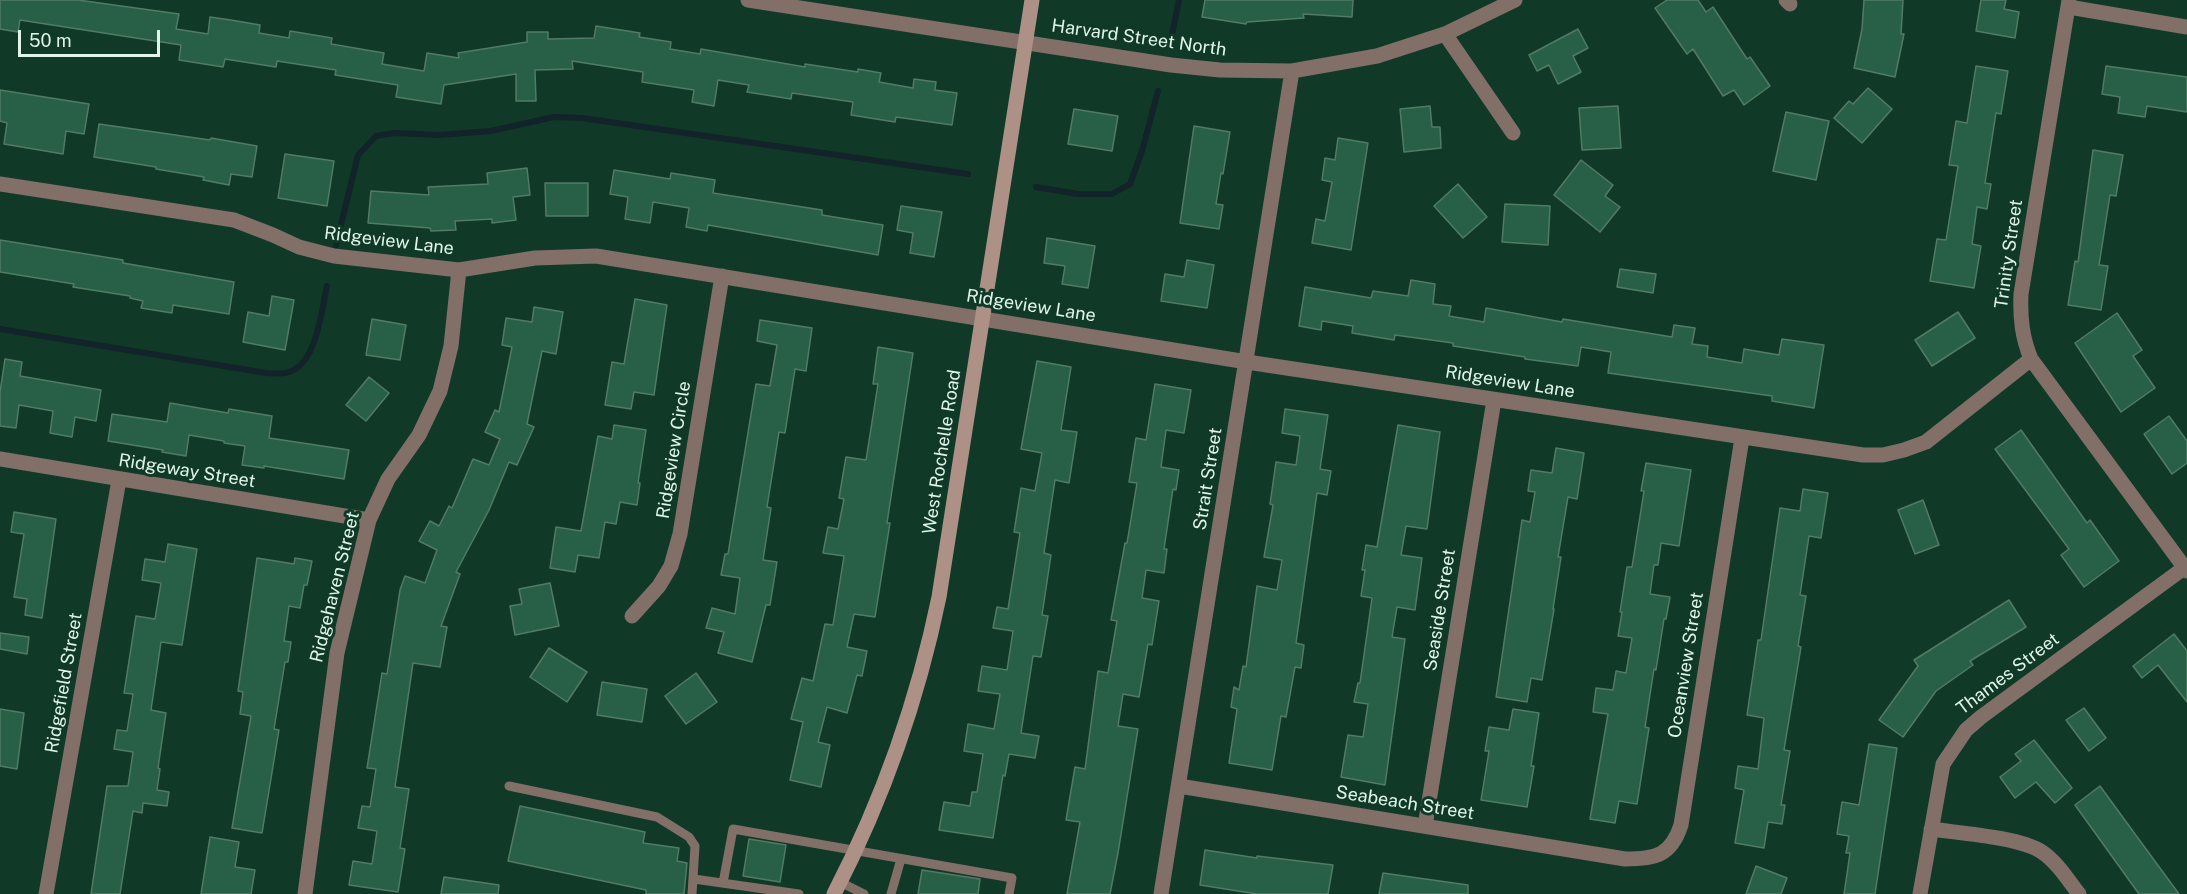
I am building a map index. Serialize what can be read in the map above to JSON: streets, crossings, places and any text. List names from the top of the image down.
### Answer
{
  "streets": {
    "street": [
      "Harvard Street North",
      "Ridgeview Lane",
      "Trinity Street",
      "Ridgeview Circle",
      "West Rochelle Road",
      "Ridgeway Street",
      "Strait Street",
      "Ridgehaven Street",
      "Seaside Street",
      "Oceanview Street",
      "Thames Street",
      "Ridgefield Street",
      "Seabeach Street"
    ]
  },
  "crossings": [
    ["Harvard Street North", "West Rochelle Road"],
    ["Harvard Street North", "Strait Street"],
    ["Ridgeview Lane", "Trinity Street"],
    ["Ridgeview Lane", "Ridgeview Circle"],
    ["Ridgeview Lane", "West Rochelle Road"],
    ["Ridgeview Lane", "Strait Street"],
    ["Ridgeview Lane", "Ridgehaven Street"],
    ["Ridgeview Lane", "Seaside Street"],
    ["Ridgeview Lane", "Oceanview Street"],
    ["Trinity Street", "Thames Street"],
    ["Ridgeway Street", "Ridgehaven Street"],
    ["Ridgeway Street", "Ridgefield Street"],
    ["Strait Street", "Seabeach Street"],
    ["Seaside Street", "Seabeach Street"],
    ["Oceanview Street", "Seabeach Street"]
  ],
  "scale_bar": "50 m"
}
